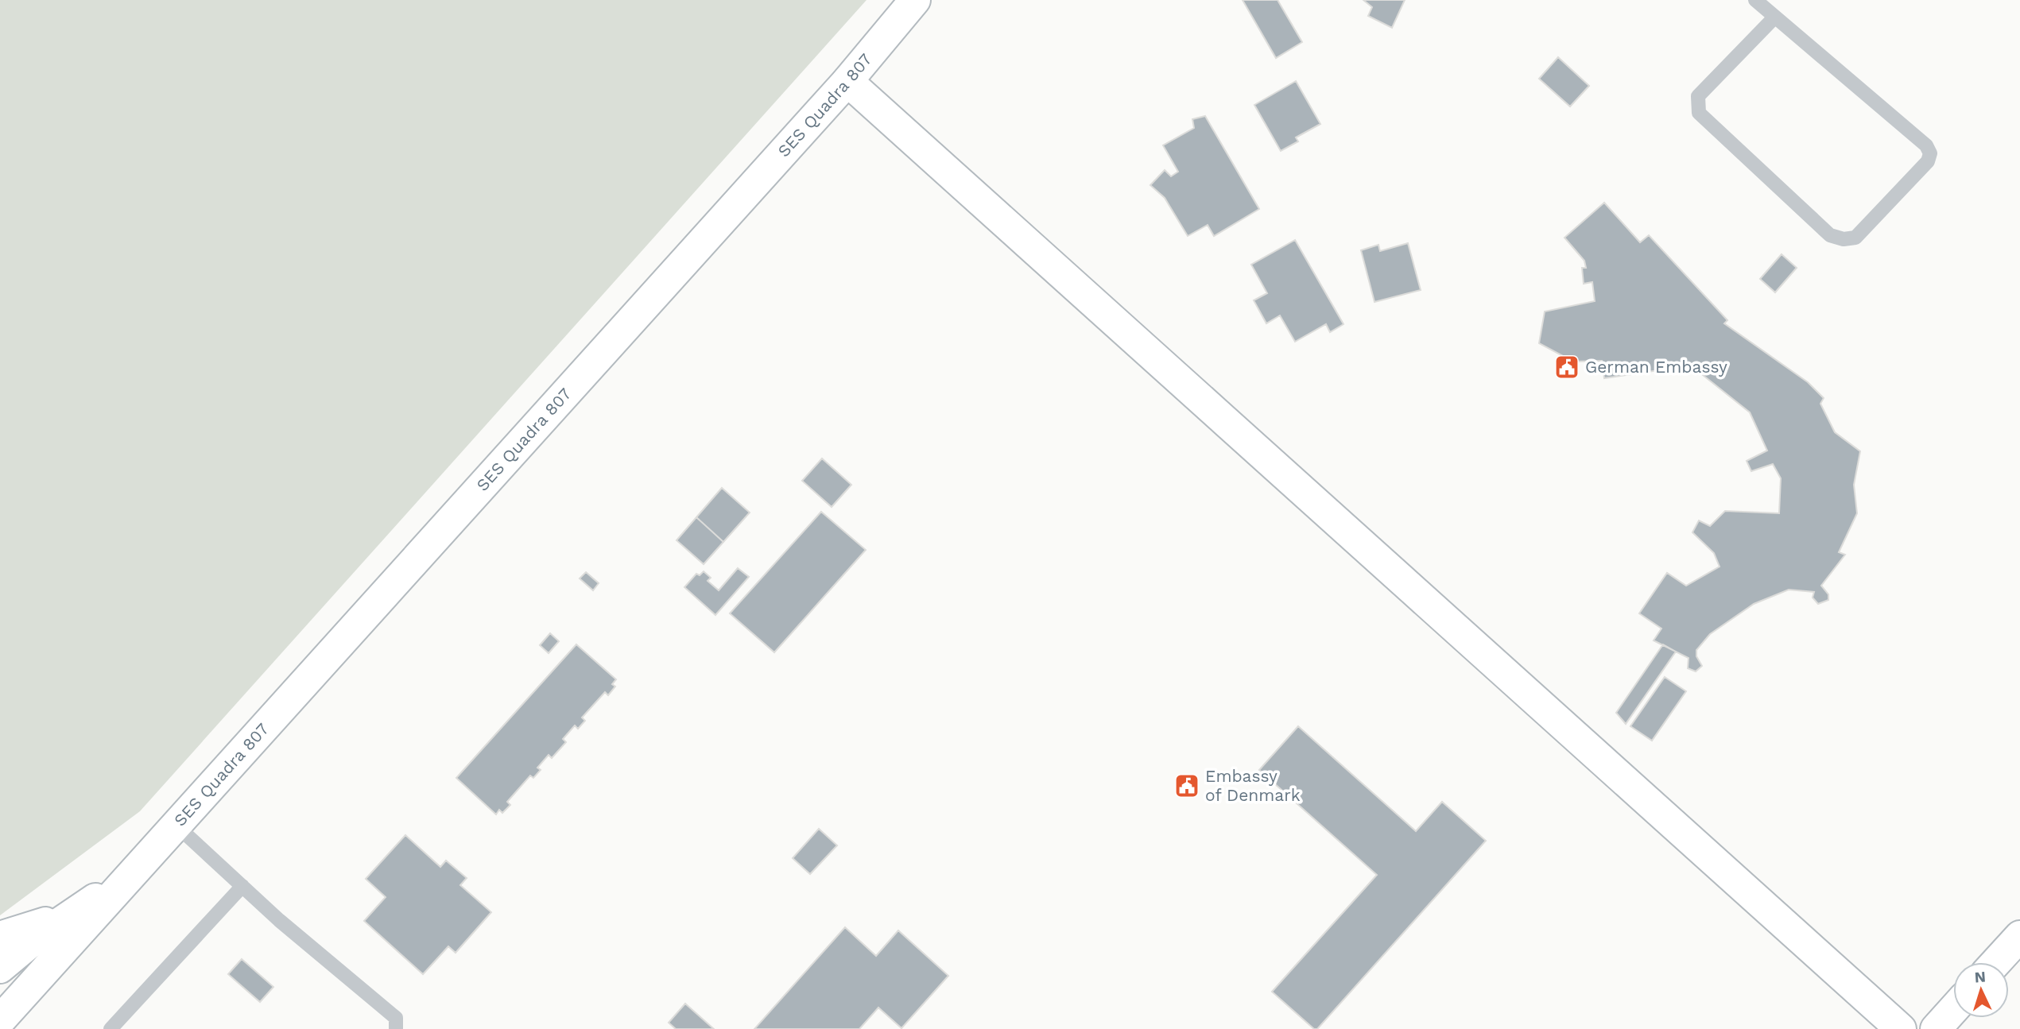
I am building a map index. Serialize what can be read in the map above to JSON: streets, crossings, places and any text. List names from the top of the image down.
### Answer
{
  "streets": {
    "street": ["SES Quadra 807"]
  },
  "places": {
    "public building": ["German Embassy", "Embassy of Denmark"]
  },
  "north": "top"
}
